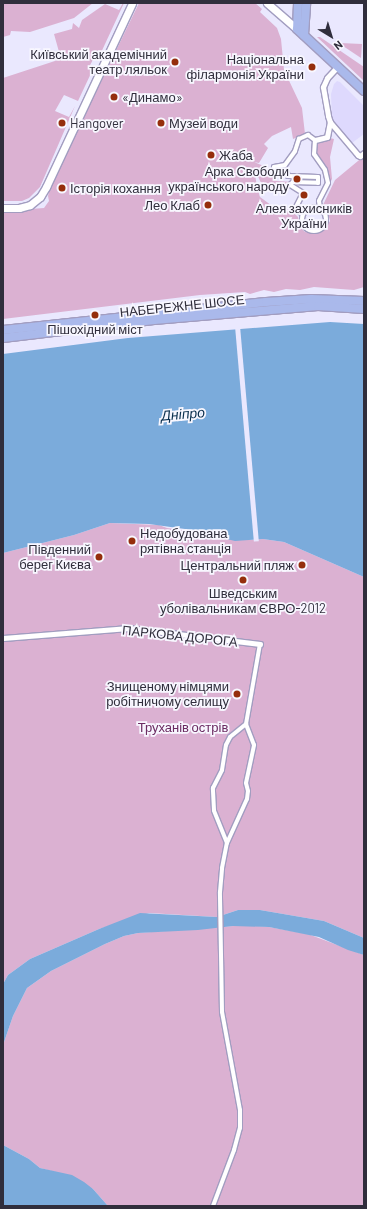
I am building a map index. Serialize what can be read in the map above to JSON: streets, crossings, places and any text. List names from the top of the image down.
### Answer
{
  "streets": {
    "main road": ["НАБЕРЕЖНЕ ШОСЕ"],
    "street": ["ПАРКОВА ДОРОГА"]
  },
  "water": ["Дніпро"],
  "parks": ["Труханів острів"],
  "places": [
    "Київський академічний театр ляльок",
    "Національна філармонія України",
    "«Динамо»",
    "Hangover",
    "Музей води",
    "Жаба",
    "Арка Свободи українського народу",
    "Історія кохання",
    "Алея захисників України",
    "Лео Клаб",
    "Пішохідний міст",
    "Недобудована рятівна станція",
    "Південний берег Києва",
    "Центральний пляж",
    "Шведським уболівальникам ЄВРО-2012",
    "Знищеному німцями робітничому селищу"
  ],
  "north": "bottom right"
}
